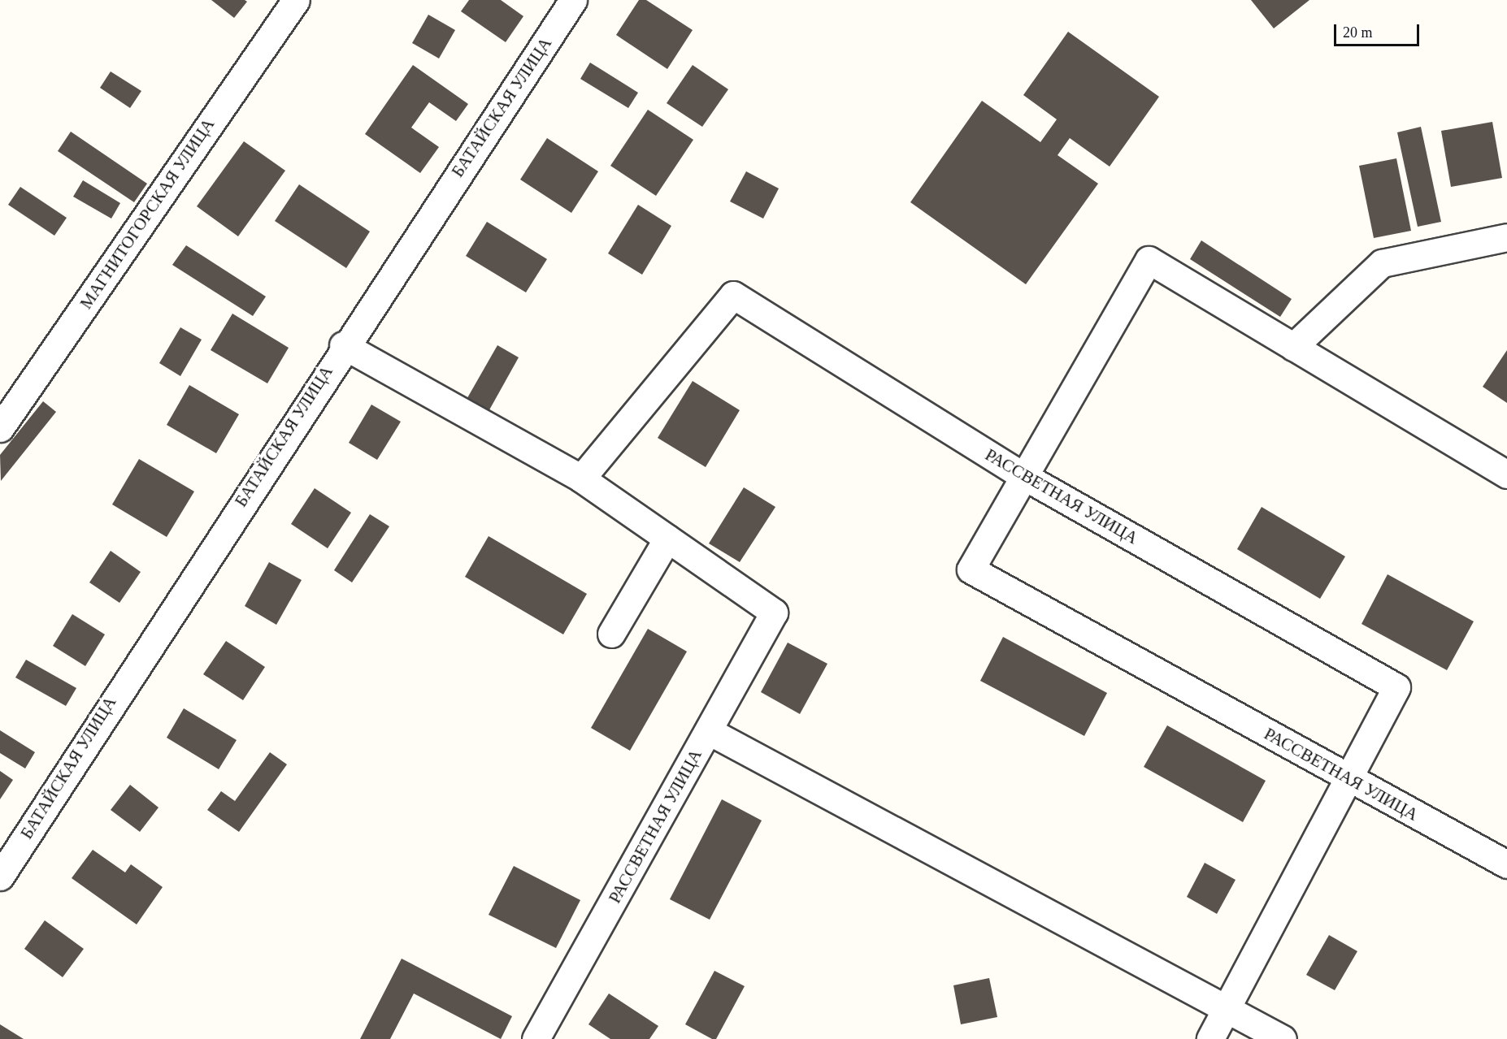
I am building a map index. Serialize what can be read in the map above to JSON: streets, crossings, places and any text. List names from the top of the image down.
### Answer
{
  "streets": {
    "street": ["БАТАЙСКАЯ УЛИЦА", "МАГНИТОГОРСКАЯ УЛИЦА", "РАССВЕТНАЯ УЛИЦА"]
  },
  "scale_bar": "20 m"
}
